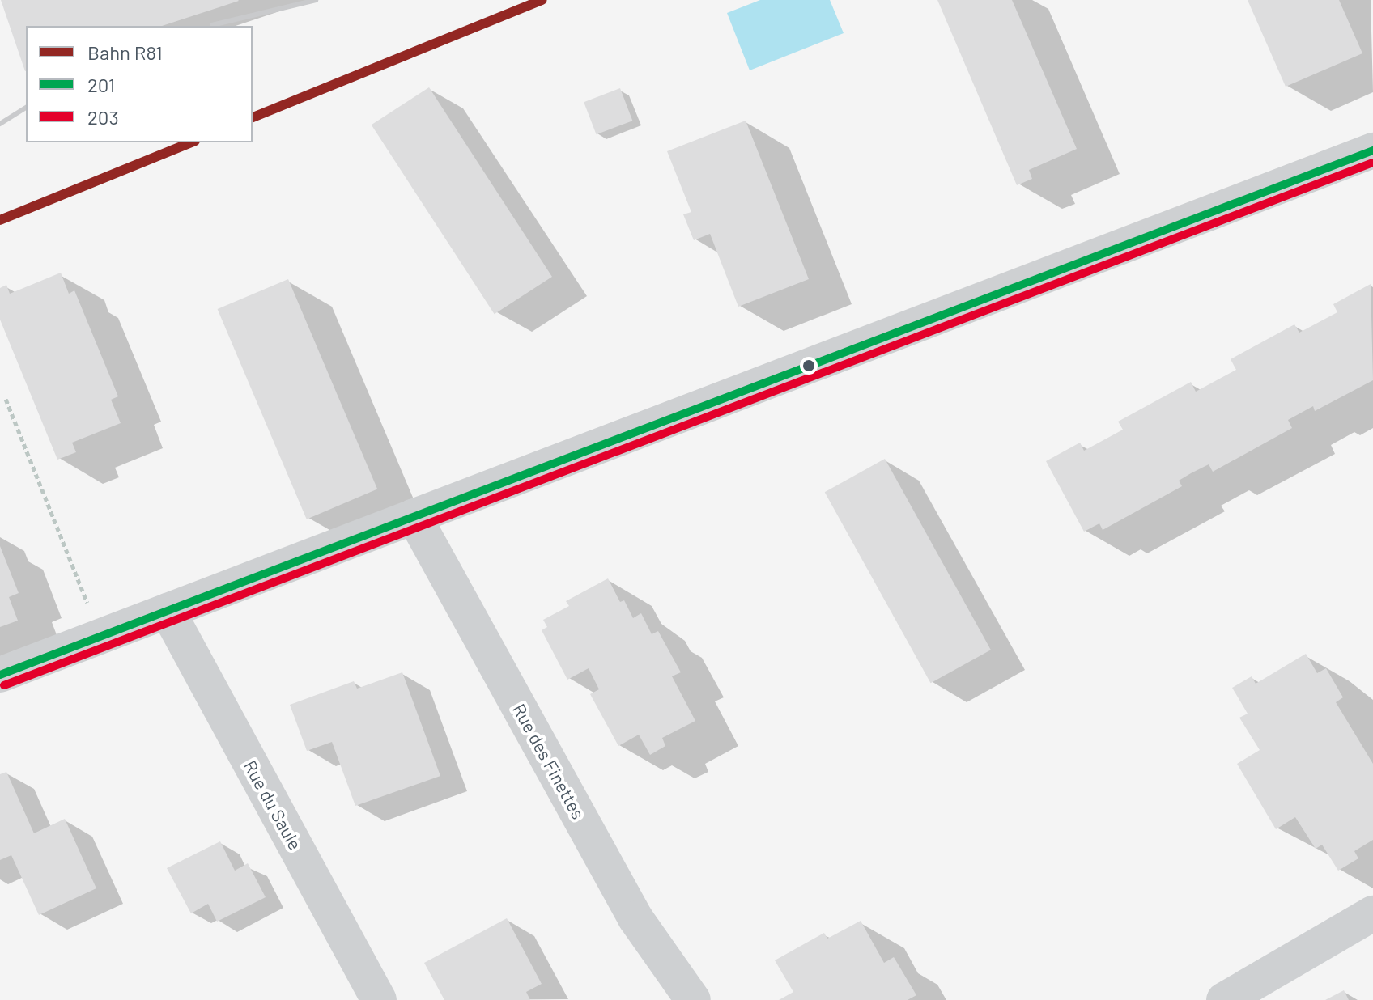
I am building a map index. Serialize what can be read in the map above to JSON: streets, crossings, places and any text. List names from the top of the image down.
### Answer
{
  "streets": {
    "street": ["Rue des Finettes", "Rue du Saule"]
  },
  "lines": ["rail line R81", "transit line 201", "transit line 203"],
  "legend": ["Bahn R81", "201", "203"]
}
